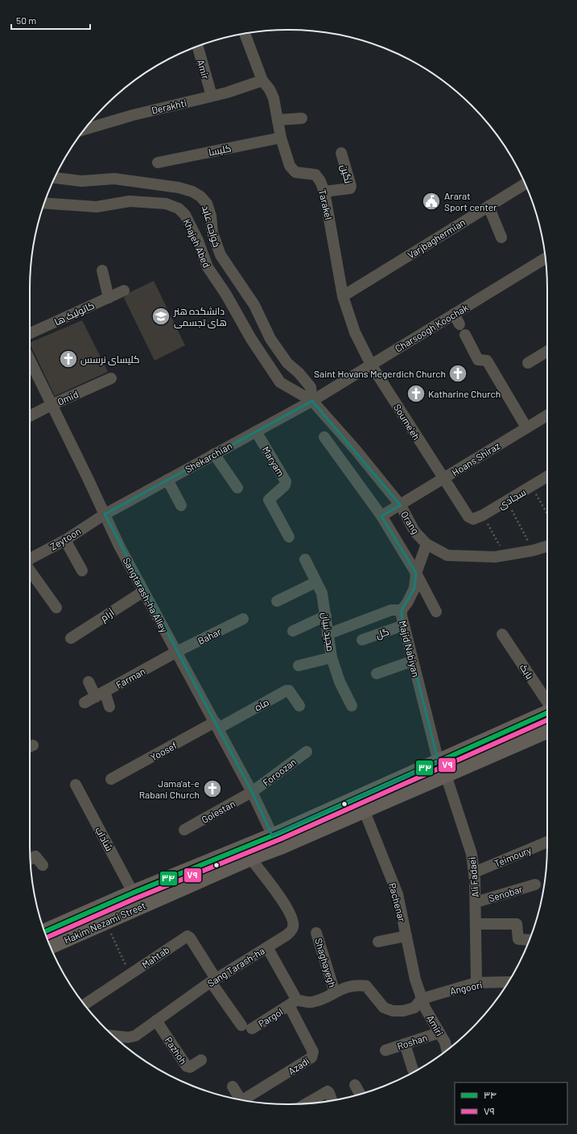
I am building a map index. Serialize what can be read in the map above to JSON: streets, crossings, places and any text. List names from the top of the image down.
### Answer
{
  "streets": {
    "main road": ["Hakim Nezami Street"],
    "street": [
      "Amir",
      "Derakhti",
      "کلیسا",
      "نگین",
      "Tarakel",
      "خواجه عابد",
      "Varjbaghermian",
      "Khajeh Abed",
      "کاتولیک ها",
      "Charsoogh Koochak",
      "Omid",
      "Soume'eh",
      "Shekarchian",
      "Hoans Shiraz",
      "Maryam",
      "سجادی",
      "Orang",
      "Zeytoon",
      "Sangtarash-ha Alley",
      "آرام",
      "مجید نبیان",
      "گل",
      "Bahar",
      "Majid Nabiyan",
      "بابک",
      "Farman",
      "ماه",
      "Yoosef",
      "Foroozan",
      "Golestan",
      "شاداب",
      "Teimoury",
      "Ali Fadaei",
      "Senobar",
      "Pachenar",
      "Mahtab",
      "Shaghayegh",
      "Sang Tarash-ha",
      "Angoori",
      "Pargol",
      "Amiri",
      "Roshan",
      "Pazhoh",
      "Azadi"
    ]
  },
  "crossings": [
    ["Amir", "Derakhti"],
    ["Derakhti", "Tarakel"],
    ["کلیسا", "Tarakel"],
    ["نگین", "Tarakel"],
    ["Tarakel", "Varjbaghermian"],
    ["Tarakel", "Charsoogh Koochak"],
    ["Tarakel", "Soume'eh"],
    ["خواجه عابد", "Khajeh Abed"],
    ["خواجه عابد", "Charsoogh Koochak"],
    ["خواجه عابد", "Shekarchian"],
    ["خواجه عابد", "Orang"],
    ["Khajeh Abed", "Charsoogh Koochak"],
    ["Khajeh Abed", "Shekarchian"],
    ["Khajeh Abed", "Orang"],
    ["Charsoogh Koochak", "Soume'eh"],
    ["Charsoogh Koochak", "Shekarchian"],
    ["Charsoogh Koochak", "Orang"],
    ["Omid", "Sangtarash-ha Alley"],
    ["Soume'eh", "Hoans Shiraz"],
    ["Soume'eh", "سجادی"],
    ["Shekarchian", "Maryam"],
    ["Shekarchian", "Orang"],
    ["Shekarchian", "Zeytoon"],
    ["Shekarchian", "Sangtarash-ha Alley"],
    ["Hoans Shiraz", "Orang"],
    ["Zeytoon", "Sangtarash-ha Alley"],
    ["Sangtarash-ha Alley", "آرام"],
    ["Sangtarash-ha Alley", "Bahar"],
    ["Sangtarash-ha Alley", "Farman"],
    ["Sangtarash-ha Alley", "ماه"],
    ["Sangtarash-ha Alley", "Yoosef"],
    ["Sangtarash-ha Alley", "Foroozan"],
    ["Sangtarash-ha Alley", "Golestan"],
    ["Sangtarash-ha Alley", "Hakim Nezami Street"],
    ["مجید نبیان", "Majid Nabiyan"],
    ["گل", "Majid Nabiyan"],
    ["Bahar", "Farman"],
    ["Majid Nabiyan", "Ali Fadaei"],
    ["Majid Nabiyan", "Hakim Nezami Street"],
    ["ماه", "Yoosef"],
    ["Foroozan", "Golestan"],
    ["شاداب", "Hakim Nezami Street"],
    ["Teimoury", "Ali Fadaei"],
    ["Ali Fadaei", "Senobar"],
    ["Ali Fadaei", "Hakim Nezami Street"],
    ["Ali Fadaei", "Angoori"],
    ["Pachenar", "Hakim Nezami Street"],
    ["Pachenar", "Angoori"],
    ["Pachenar", "Amiri"],
    ["Hakim Nezami Street", "Sang Tarash-ha"],
    ["Mahtab", "Sang Tarash-ha"],
    ["Sang Tarash-ha", "Pazhoh"],
    ["Angoori", "Amiri"],
    ["Pargol", "Azadi"],
    ["Amiri", "Roshan"]
  ],
  "places": {
    "public building": ["Ararat Sport center"],
    "school or university": ["دانشکده هنر های تجسمی"],
    "church": [
      "کلیسای نرسس",
      "Saint Hovans Megerdich Church",
      "Katharine Church",
      "Jama'at-e Rabani Church"
    ]
  },
  "lines": ["transit line ۳۴", "transit line ۷۹"],
  "legend": ["۳۴", "۷۹"],
  "scale_bar": "50 m"
}
